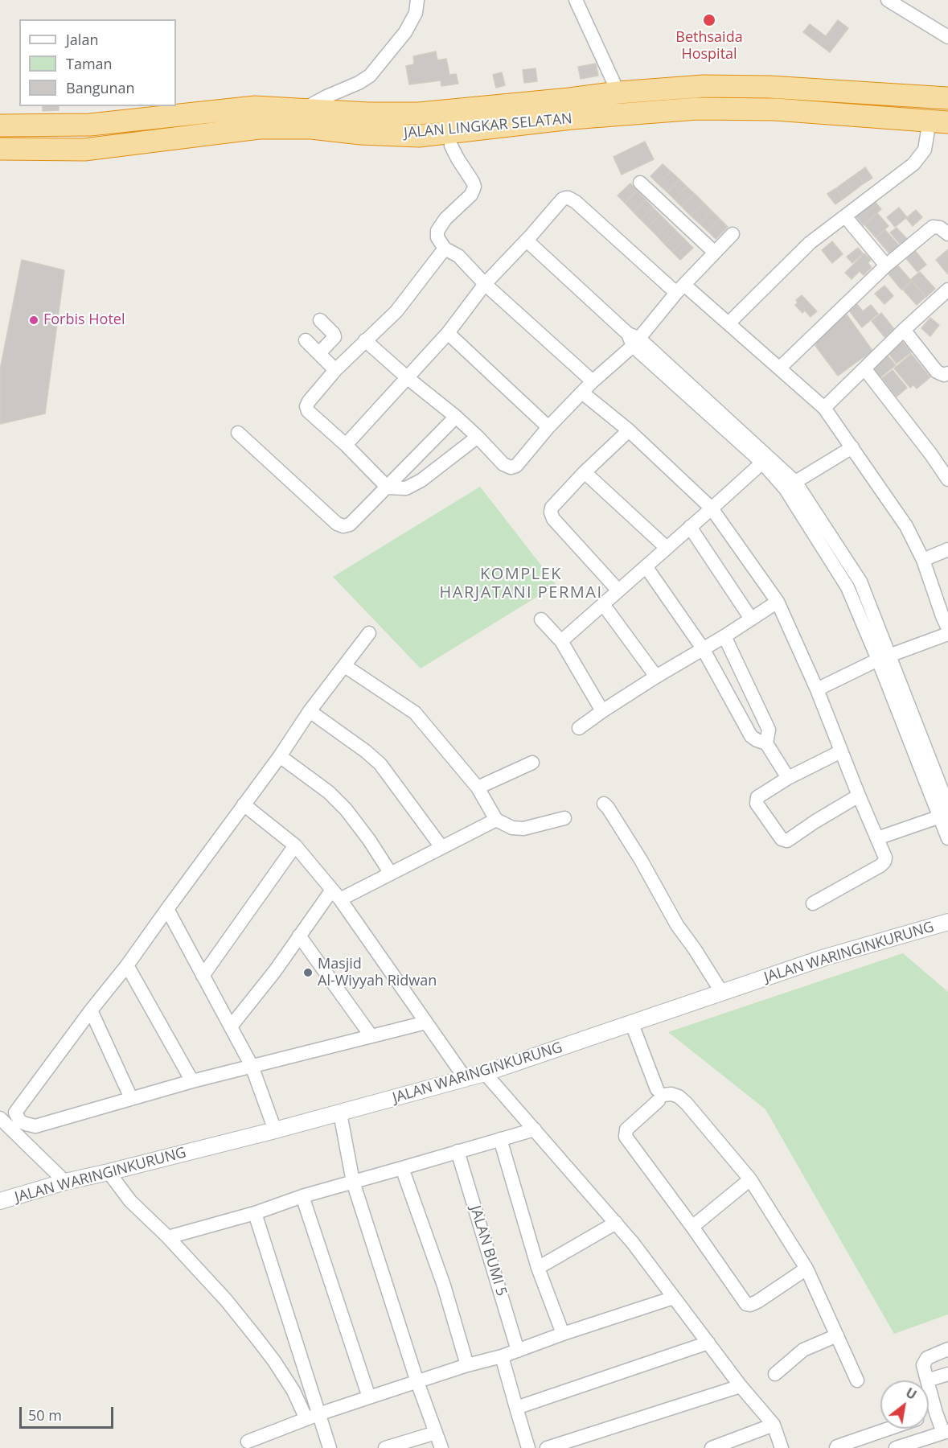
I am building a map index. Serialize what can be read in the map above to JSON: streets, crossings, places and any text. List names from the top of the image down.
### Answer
{
  "streets": {
    "highway": ["JALAN LINGKAR SELATAN"],
    "street": ["JALAN WARINGINKURUNG", "JALAN BUMI 5"]
  },
  "districts": ["KOMPLEK HARJATANI PERMAI"],
  "places": ["Bethsaida Hospital", "Forbis Hotel", "Masjid Al-Wiyyah Ridwan"],
  "legend": ["Jalan", "Taman", "Bangunan"],
  "scale_bar": "50 m",
  "north": "top right"
}
